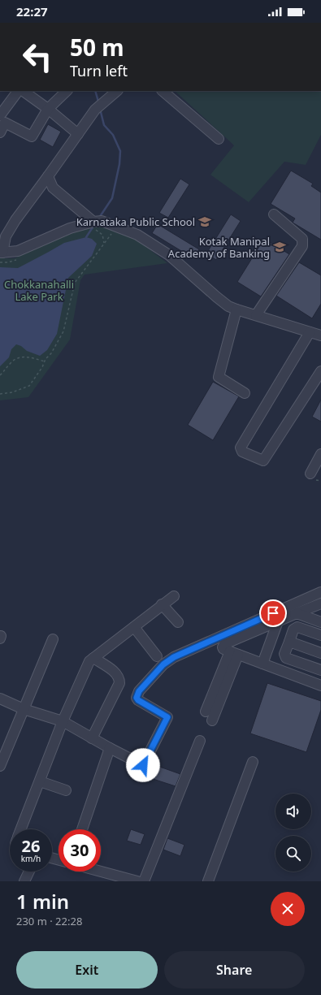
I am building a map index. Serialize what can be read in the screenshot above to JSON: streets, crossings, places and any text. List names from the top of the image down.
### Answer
{
  "parks": ["Chokkanahalli Lake Park"],
  "places": {
    "school or university": ["Karnataka Public School", "Kotak Manipal Academy of Banking"]
  },
  "page": {
    "status": "22:27",
    "turn": ["50 m", "Turn left"],
    "speed": "26 km/h",
    "limit": "30",
    "heading": ["1 min", "230 m · 22:28"],
    "buttons": ["Exit", "Share"]
  }
}
